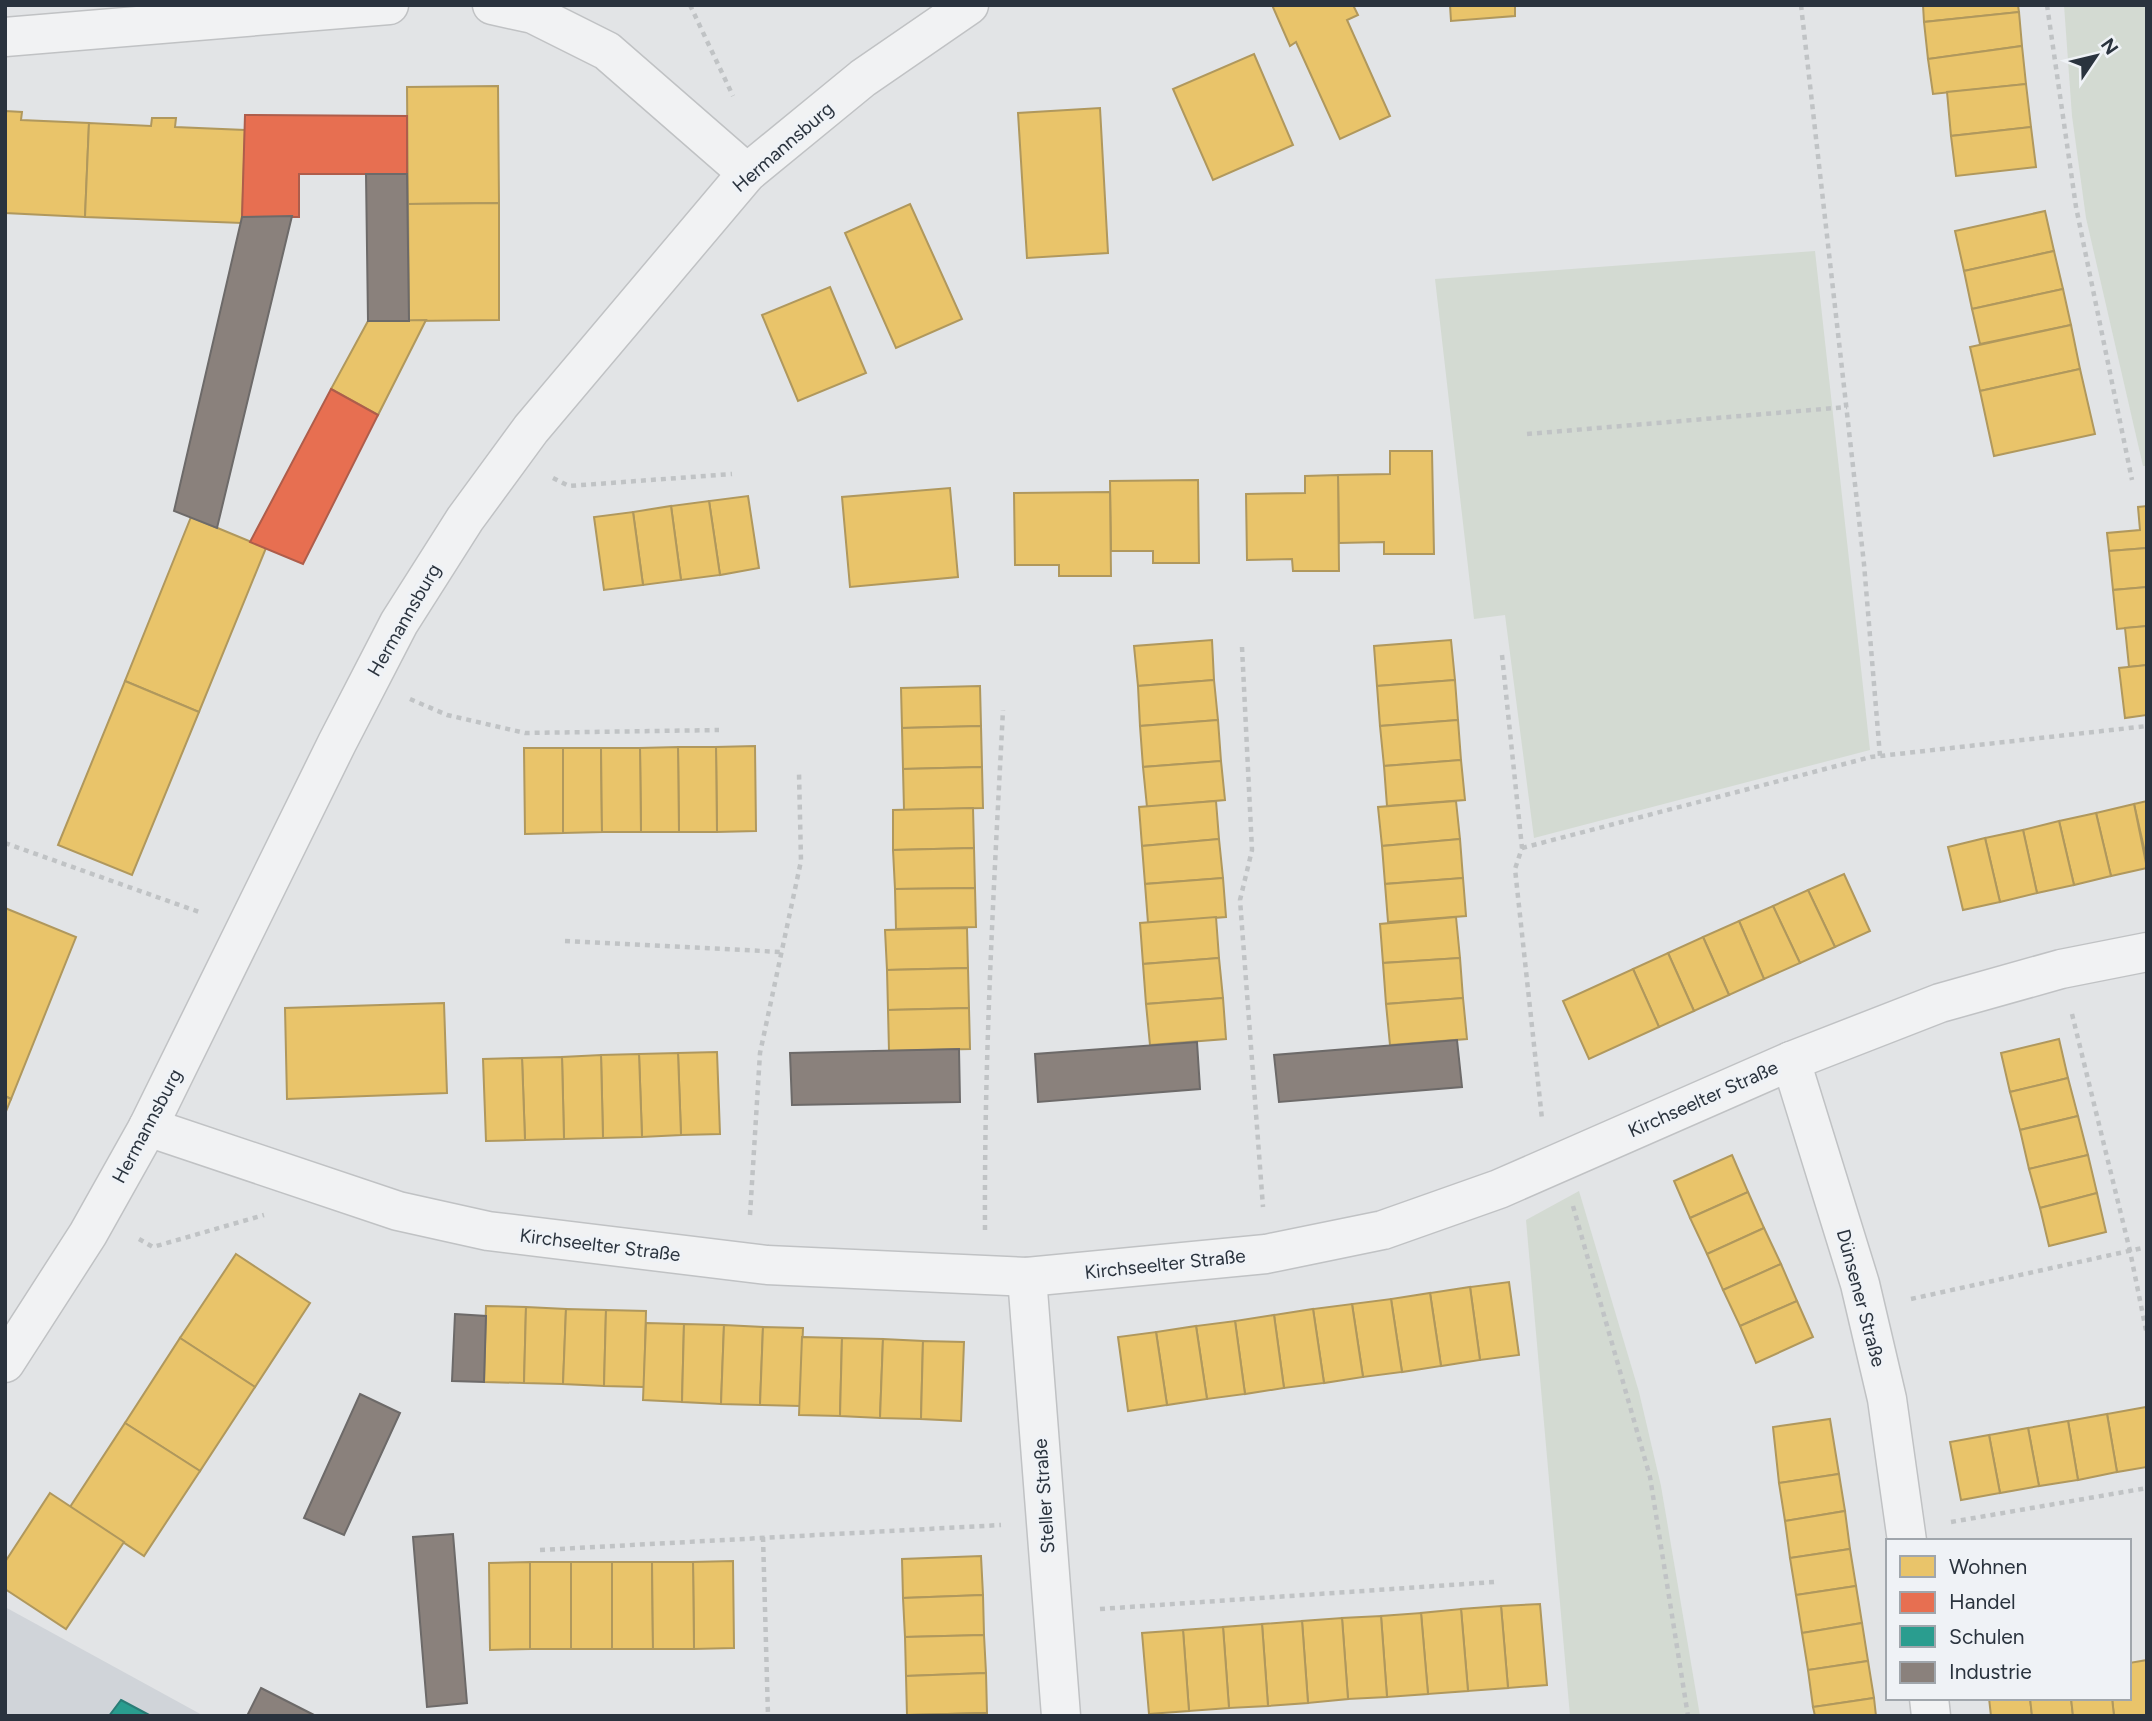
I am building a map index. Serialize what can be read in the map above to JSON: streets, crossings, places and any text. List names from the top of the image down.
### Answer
{
  "streets": {
    "street": [
      "Hermannsburg",
      "Kirchseelter Straße",
      "Dünsener Straße",
      "Steller Straße"
    ]
  },
  "crossings": [
    ["Hermannsburg", "Kirchseelter Straße"],
    ["Kirchseelter Straße", "Dünsener Straße"],
    ["Kirchseelter Straße", "Steller Straße"]
  ],
  "legend": [
    "Wohnen",
    "Handel",
    "Schulen",
    "Industrie"
  ],
  "north": "top right"
}
